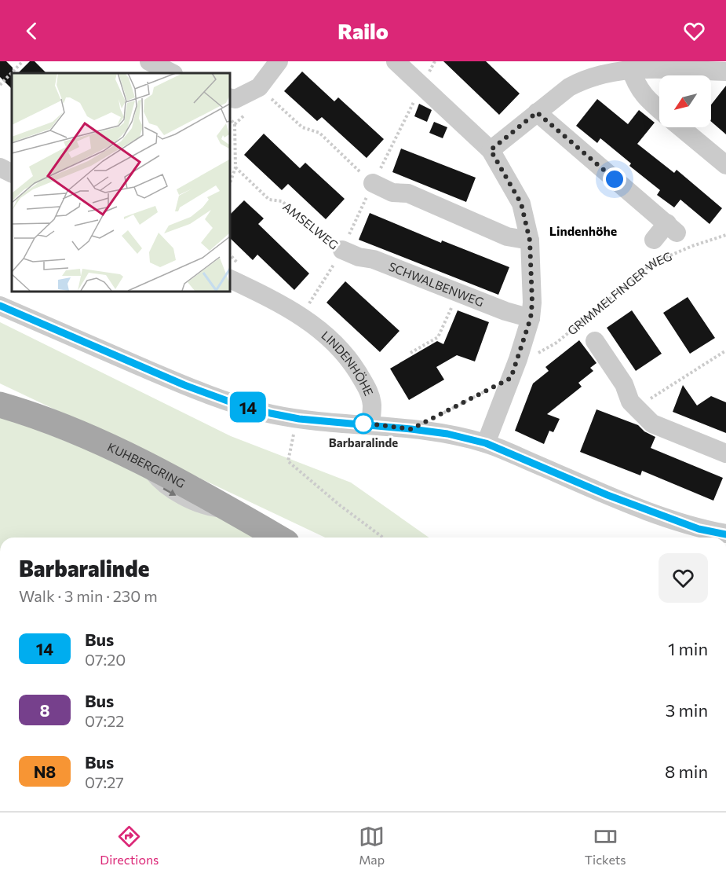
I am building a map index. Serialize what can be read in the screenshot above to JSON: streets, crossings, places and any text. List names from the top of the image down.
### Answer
{
  "streets": {
    "main road": ["KUHBERGRING"],
    "street": ["SCHWALBENWEG", "LINDENHÖHE"],
    "path": ["AMSELWEG", "GRIMMELFINGER WEG"]
  },
  "crossings": [
    ["AMSELWEG", "SCHWALBENWEG"]
  ],
  "districts": ["Lindenhöhe"],
  "places": ["Barbaralinde"],
  "lines": ["bus line 14"],
  "north": "bottom left",
  "page": {
    "header": "Railo",
    "on_map": "14",
    "heading": ["Barbaralinde", "Walk · 3 min · 230 m"],
    "list": [
      {
        "mark": "14",
        "name": "Bus",
        "note": "07:20",
        "value": "1 min"
      },
      {
        "mark": "8",
        "name": "Bus",
        "note": "07:22",
        "value": "3 min"
      },
      {
        "mark": "N8",
        "name": "Bus",
        "note": "07:27",
        "value": "8 min"
      }
    ],
    "tabs": ["Directions", "Map", "Tickets"]
  }
}
